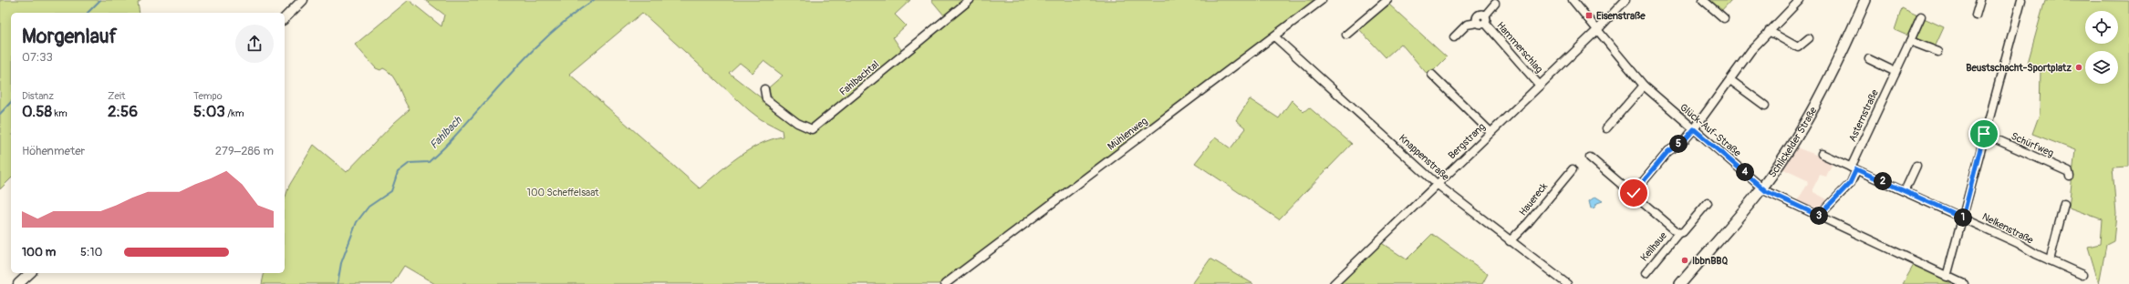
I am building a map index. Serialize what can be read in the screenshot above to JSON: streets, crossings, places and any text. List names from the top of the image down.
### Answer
{
  "streets": {
    "main road": ["Schlickelder Straße"],
    "street": [
      "Hammerschlag",
      "Fahlbachtal",
      "Asternstraße",
      "Glück-Auf-Straße",
      "Mühlenweg",
      "Bergstrang",
      "Schürfweg",
      "Knappenstraße",
      "Hauereck",
      "Nelkenstraße",
      "Keilhaue"
    ]
  },
  "crossings": [
    ["Hammerschlag", "Bergstrang"],
    ["Asternstraße", "Nelkenstraße"],
    ["Glück-Auf-Straße", "Bergstrang"],
    ["Glück-Auf-Straße", "Schlickelder Straße"],
    ["Mühlenweg", "Knappenstraße"],
    ["Bergstrang", "Knappenstraße"],
    ["Knappenstraße", "Hauereck"]
  ],
  "water": ["Fahlbach"],
  "parks": ["100 Scheffelsaat"],
  "places": {
    "transit": ["Eisenstraße"],
    "other": ["Beustschacht-Sportplatz", "IbbnBBQ"]
  },
  "page": {
    "heading": ["Morgenlauf", "07:33"],
    "stats": [
      ["Distanz", "0.58 km"],
      ["Zeit", "2:56"],
      ["Tempo", "5:03 /km"]
    ],
    "pins": [
      "5",
      "4",
      "2",
      "3",
      "1"
    ],
    "chart": ["Höhenmeter", "279–286 m"],
    "list": [
      {
        "name": "100 m",
        "note": "5:10"
      }
    ]
  }
}
